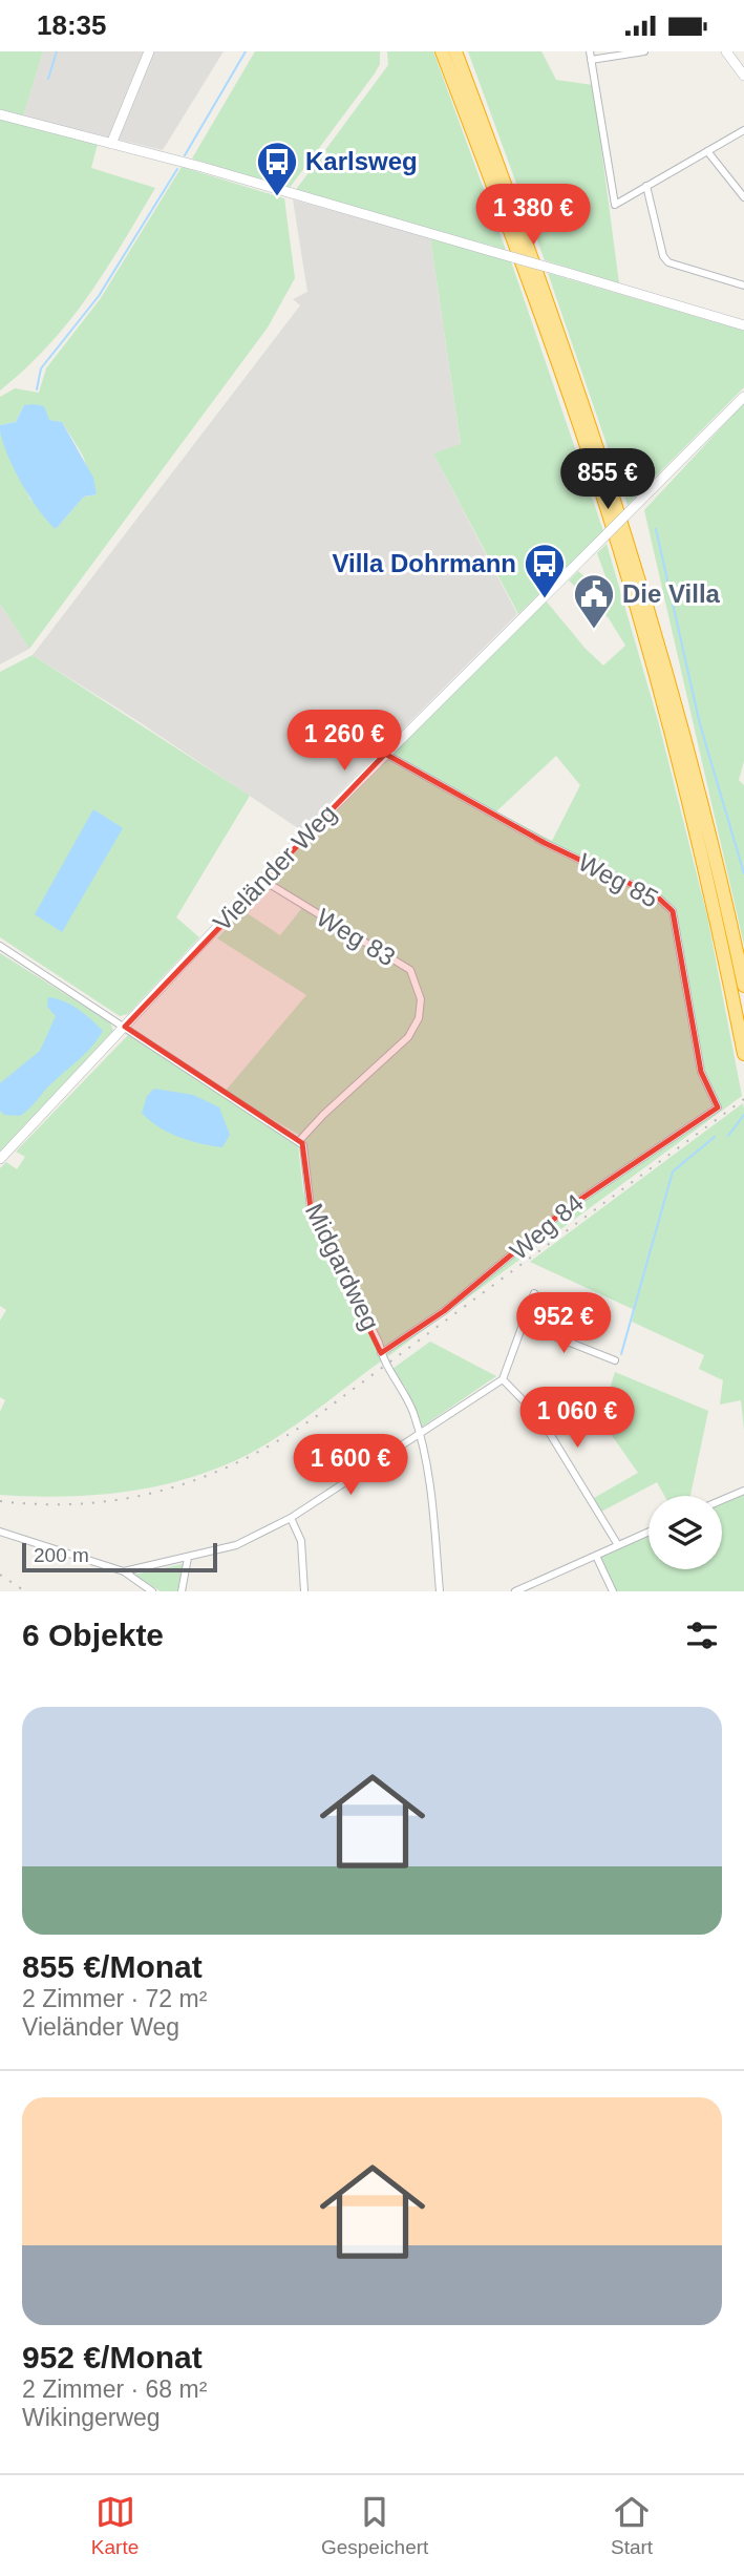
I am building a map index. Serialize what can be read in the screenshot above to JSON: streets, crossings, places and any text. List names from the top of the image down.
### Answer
{
  "streets": {
    "street": [
      "Vieländer Weg",
      "Weg 85",
      "Weg 83",
      "Weg 84",
      "Midgardweg"
    ]
  },
  "crossings": [
    ["Vieländer Weg", "Weg 85"],
    ["Vieländer Weg", "Weg 83"],
    ["Weg 85", "Weg 84"],
    ["Weg 83", "Midgardweg"],
    ["Weg 84", "Midgardweg"]
  ],
  "places": {
    "bus stop": ["Karlsweg", "Villa Dohrmann"],
    "public building": ["Die Villa"]
  },
  "scale_bar": "200 m",
  "page": {
    "status": "18:35",
    "price": [
      "1 380 €",
      "855 €",
      "1 260 €",
      "952 €",
      "1 060 €",
      "1 600 €"
    ],
    "scale": "200 m",
    "heading": "6 Objekte",
    "list": [
      {
        "name": "855 €/Monat",
        "note": "2 Zimmer · 72 m² · Vieländer Weg"
      },
      {
        "name": "952 €/Monat",
        "note": "2 Zimmer · 68 m² · Wikingerweg"
      }
    ],
    "tabs": ["Karte", "Gespeichert", "Start"]
  }
}
